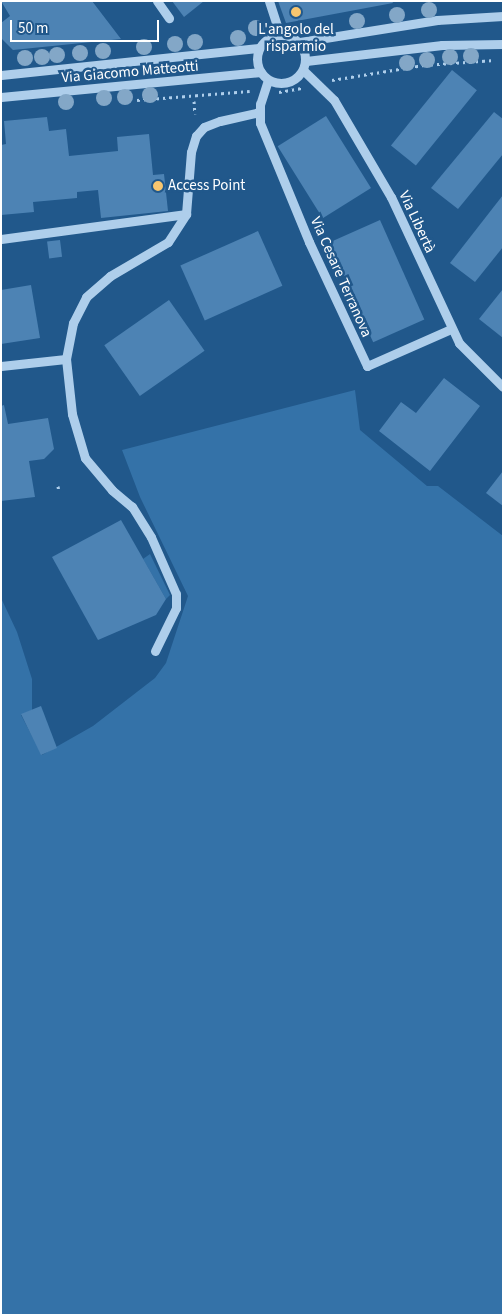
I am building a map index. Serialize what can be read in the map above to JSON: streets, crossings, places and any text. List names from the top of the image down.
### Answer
{
  "streets": {
    "street": ["Via Giacomo Matteotti", "Via Libertà", "Via Cesare Terranova"]
  },
  "crossings": [
    ["Via Giacomo Matteotti", "Via Libertà"],
    ["Via Giacomo Matteotti", "Via Cesare Terranova"],
    ["Via Libertà", "Via Cesare Terranova"]
  ],
  "places": ["L'angolo del risparmio", "Access Point"],
  "scale_bar": "50 m"
}
